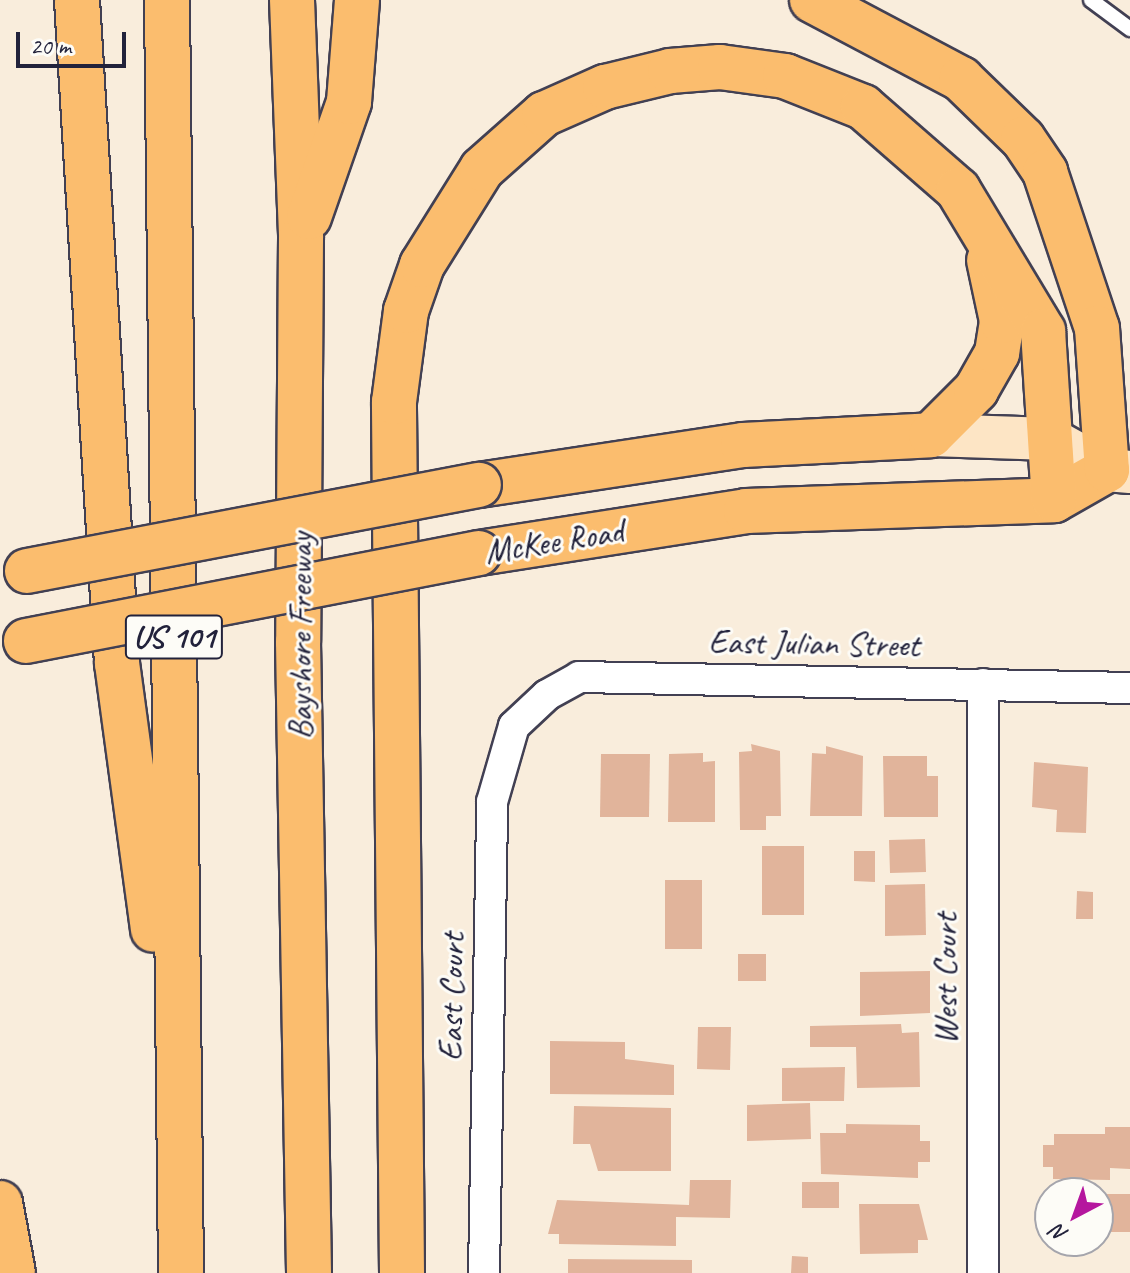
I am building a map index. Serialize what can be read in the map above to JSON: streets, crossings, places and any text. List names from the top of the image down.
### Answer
{
  "streets": {
    "main road": ["McKee Road", "Bayshore Freeway", "US 101"],
    "street": ["East Julian Street", "West Court", "East Court"]
  },
  "crossings": [
    ["East Julian Street", "West Court"],
    ["East Julian Street", "East Court"]
  ],
  "scale_bar": "20 m",
  "north": "bottom left"
}
